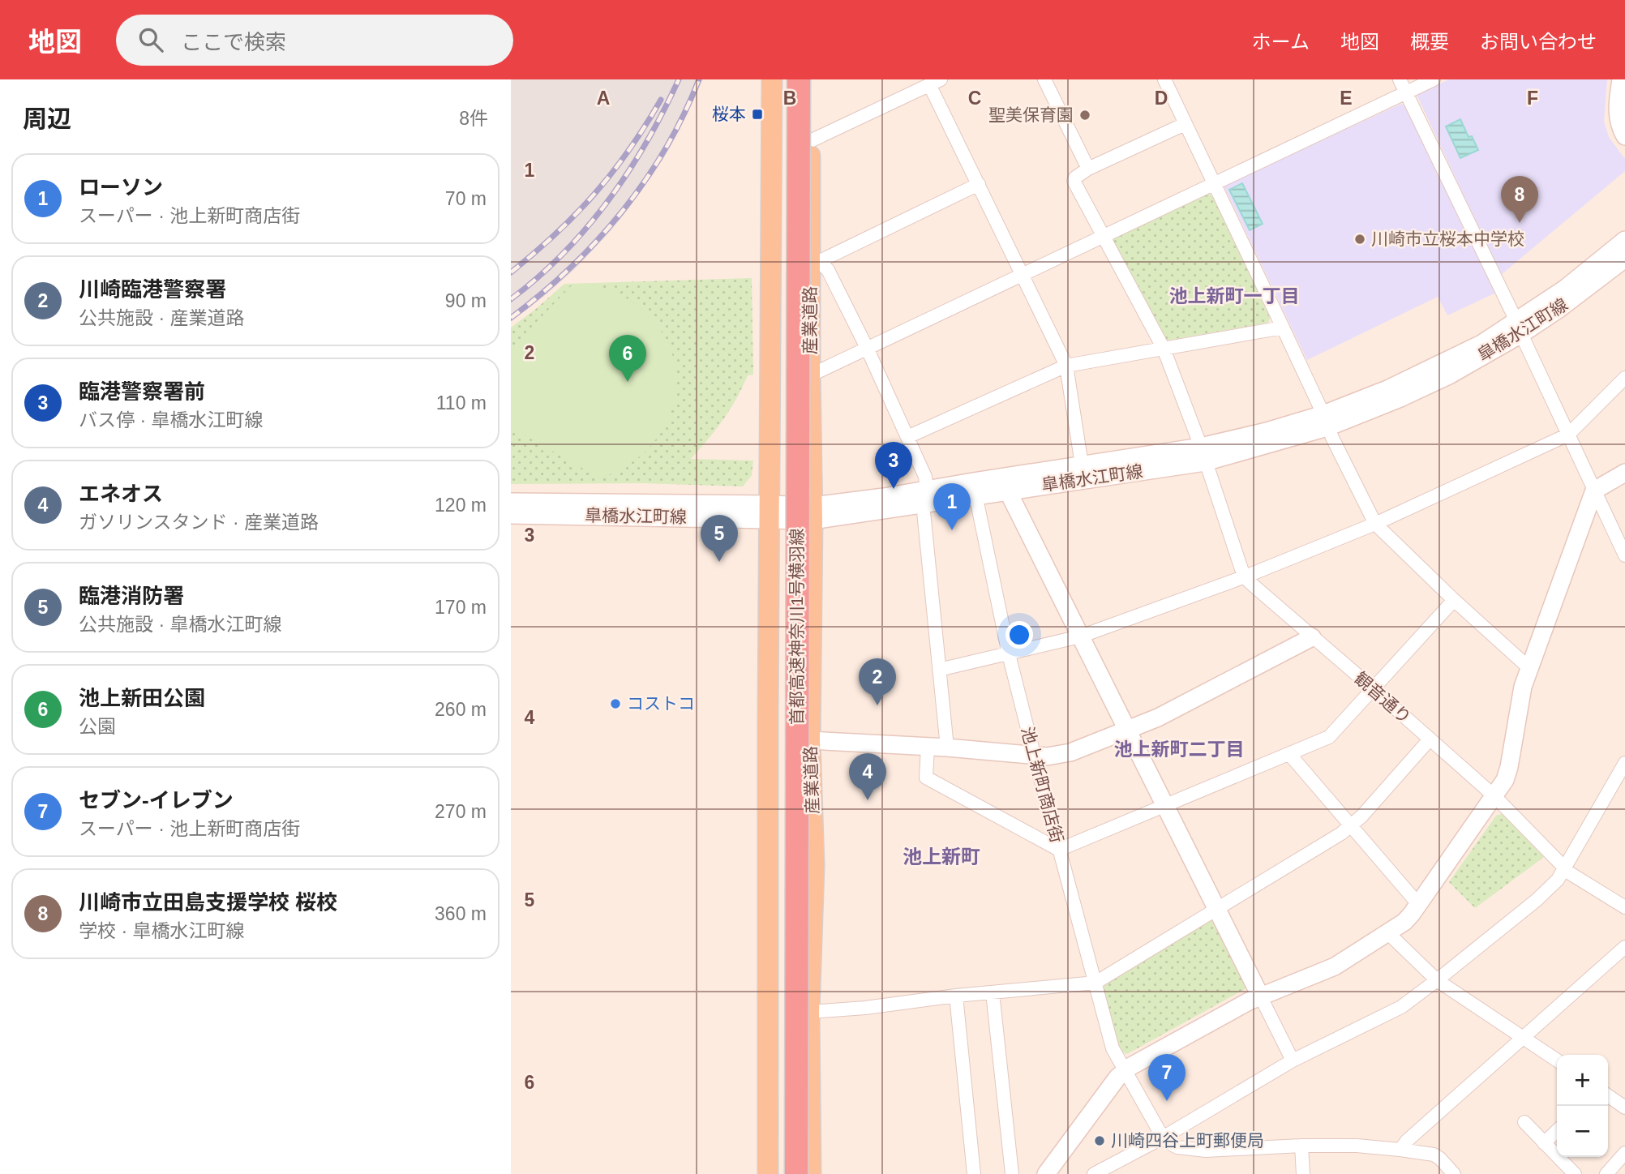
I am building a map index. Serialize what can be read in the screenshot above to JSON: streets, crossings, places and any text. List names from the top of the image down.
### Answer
{
  "streets": {
    "highway": ["首都高速神奈川1号横羽線"],
    "main road": ["産業道路"],
    "street": ["皐橋水江町線", "観音通り", "池上新町商店街"]
  },
  "crossings": [
    ["産業道路", "皐橋水江町線"],
    ["皐橋水江町線", "観音通り"],
    ["皐橋水江町線", "池上新町商店街"]
  ],
  "districts": ["池上新町一丁目", "池上新町二丁目", "池上新町"],
  "places": {
    "transit": ["桜本"],
    "other": [
      "聖美保育園",
      "川崎市立桜本中学校",
      "コストコ",
      "川崎四谷上町郵便局"
    ]
  },
  "page": {
    "header": "地図",
    "search": "ここで検索",
    "nav": [
      "ホーム",
      "地図",
      "概要",
      "お問い合わせ"
    ],
    "heading": ["周辺", "8件"],
    "list": [
      {
        "mark": "1",
        "name": "ローソン",
        "note": "スーパー · 池上新町商店街",
        "value": "70 m"
      },
      {
        "mark": "2",
        "name": "川崎臨港警察署",
        "note": "公共施設 · 産業道路",
        "value": "90 m"
      },
      {
        "mark": "3",
        "name": "臨港警察署前",
        "note": "バス停 · 皐橋水江町線",
        "value": "110 m"
      },
      {
        "mark": "4",
        "name": "エネオス",
        "note": "ガソリンスタンド · 産業道路",
        "value": "120 m"
      },
      {
        "mark": "5",
        "name": "臨港消防署",
        "note": "公共施設 · 皐橋水江町線",
        "value": "170 m"
      },
      {
        "mark": "6",
        "name": "池上新田公園",
        "note": "公園",
        "value": "260 m"
      },
      {
        "mark": "7",
        "name": "セブン-イレブン",
        "note": "スーパー · 池上新町商店街",
        "value": "270 m"
      },
      {
        "mark": "8",
        "name": "川崎市立田島支援学校 桜校",
        "note": "学校 · 皐橋水江町線",
        "value": "360 m"
      }
    ],
    "pins": [
      "8",
      "6",
      "3",
      "1",
      "5",
      "2",
      "4",
      "7"
    ],
    "map_buttons": ["+", "−"]
  },
  "grid": {
    "columns": [
      "A",
      "B",
      "C",
      "D",
      "E",
      "F"
    ],
    "rows": [
      "1",
      "2",
      "3",
      "4",
      "5",
      "6"
    ]
  }
}
